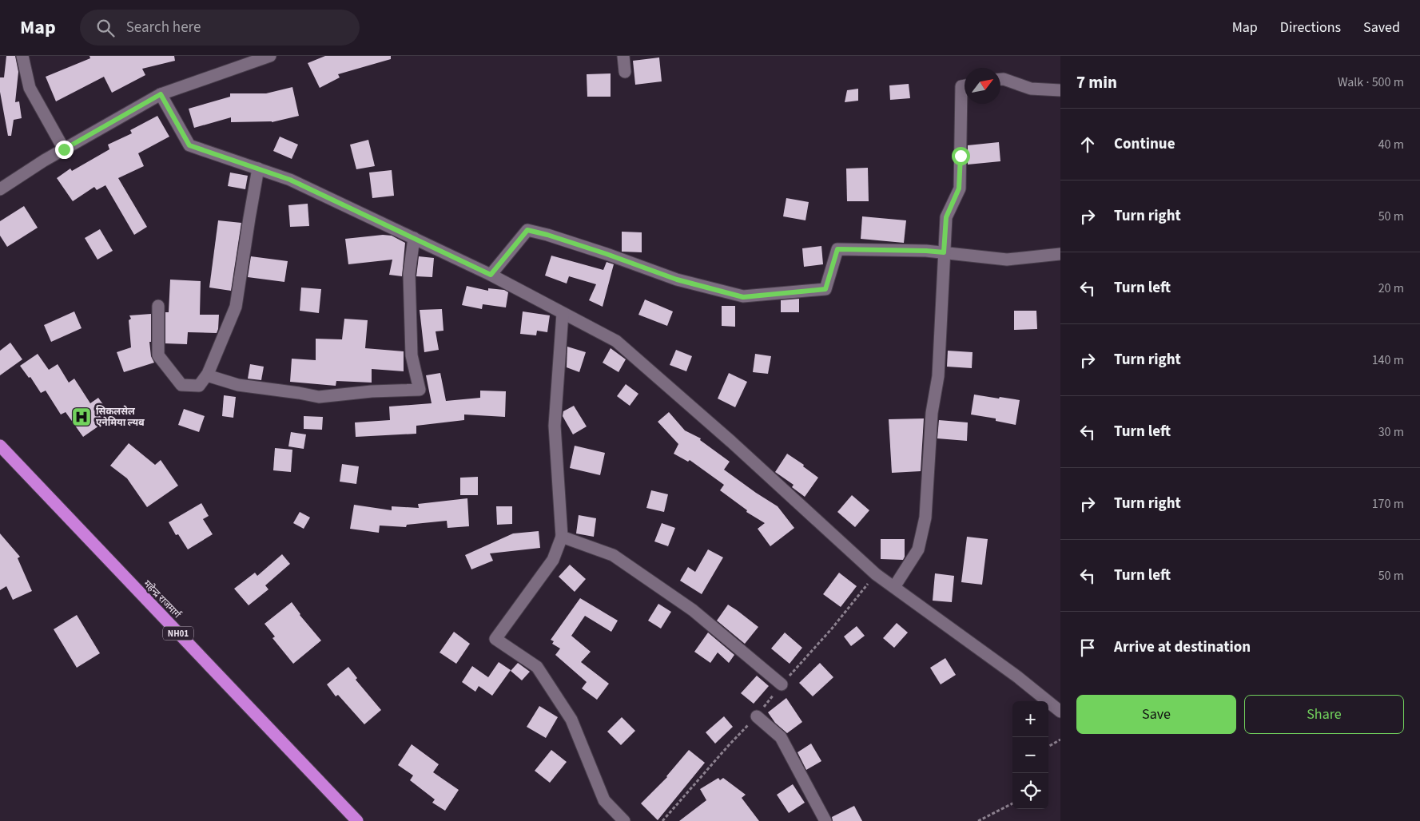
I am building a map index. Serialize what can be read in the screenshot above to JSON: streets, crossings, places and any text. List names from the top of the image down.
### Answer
{
  "streets": {
    "highway": ["महेन्द्र राजमार्ग", "NH01"]
  },
  "places": {
    "hospital": ["सिकलसेल एनेमिया ल्यब"]
  },
  "north": "top right",
  "page": {
    "header": "Map",
    "search": "Search here",
    "nav": ["Map", "Directions", "Saved"],
    "heading": ["7 min", "Walk · 500 m"],
    "list": [
      ["Continue", "40 m"],
      ["Turn right", "50 m"],
      ["Turn left", "20 m"],
      ["Turn right", "140 m"],
      ["Turn left", "30 m"],
      ["Turn right", "170 m"],
      ["Turn left", "50 m"],
      "Arrive at destination"
    ],
    "buttons": ["Save", "Share"],
    "map_buttons": ["+", "−"]
  }
}
